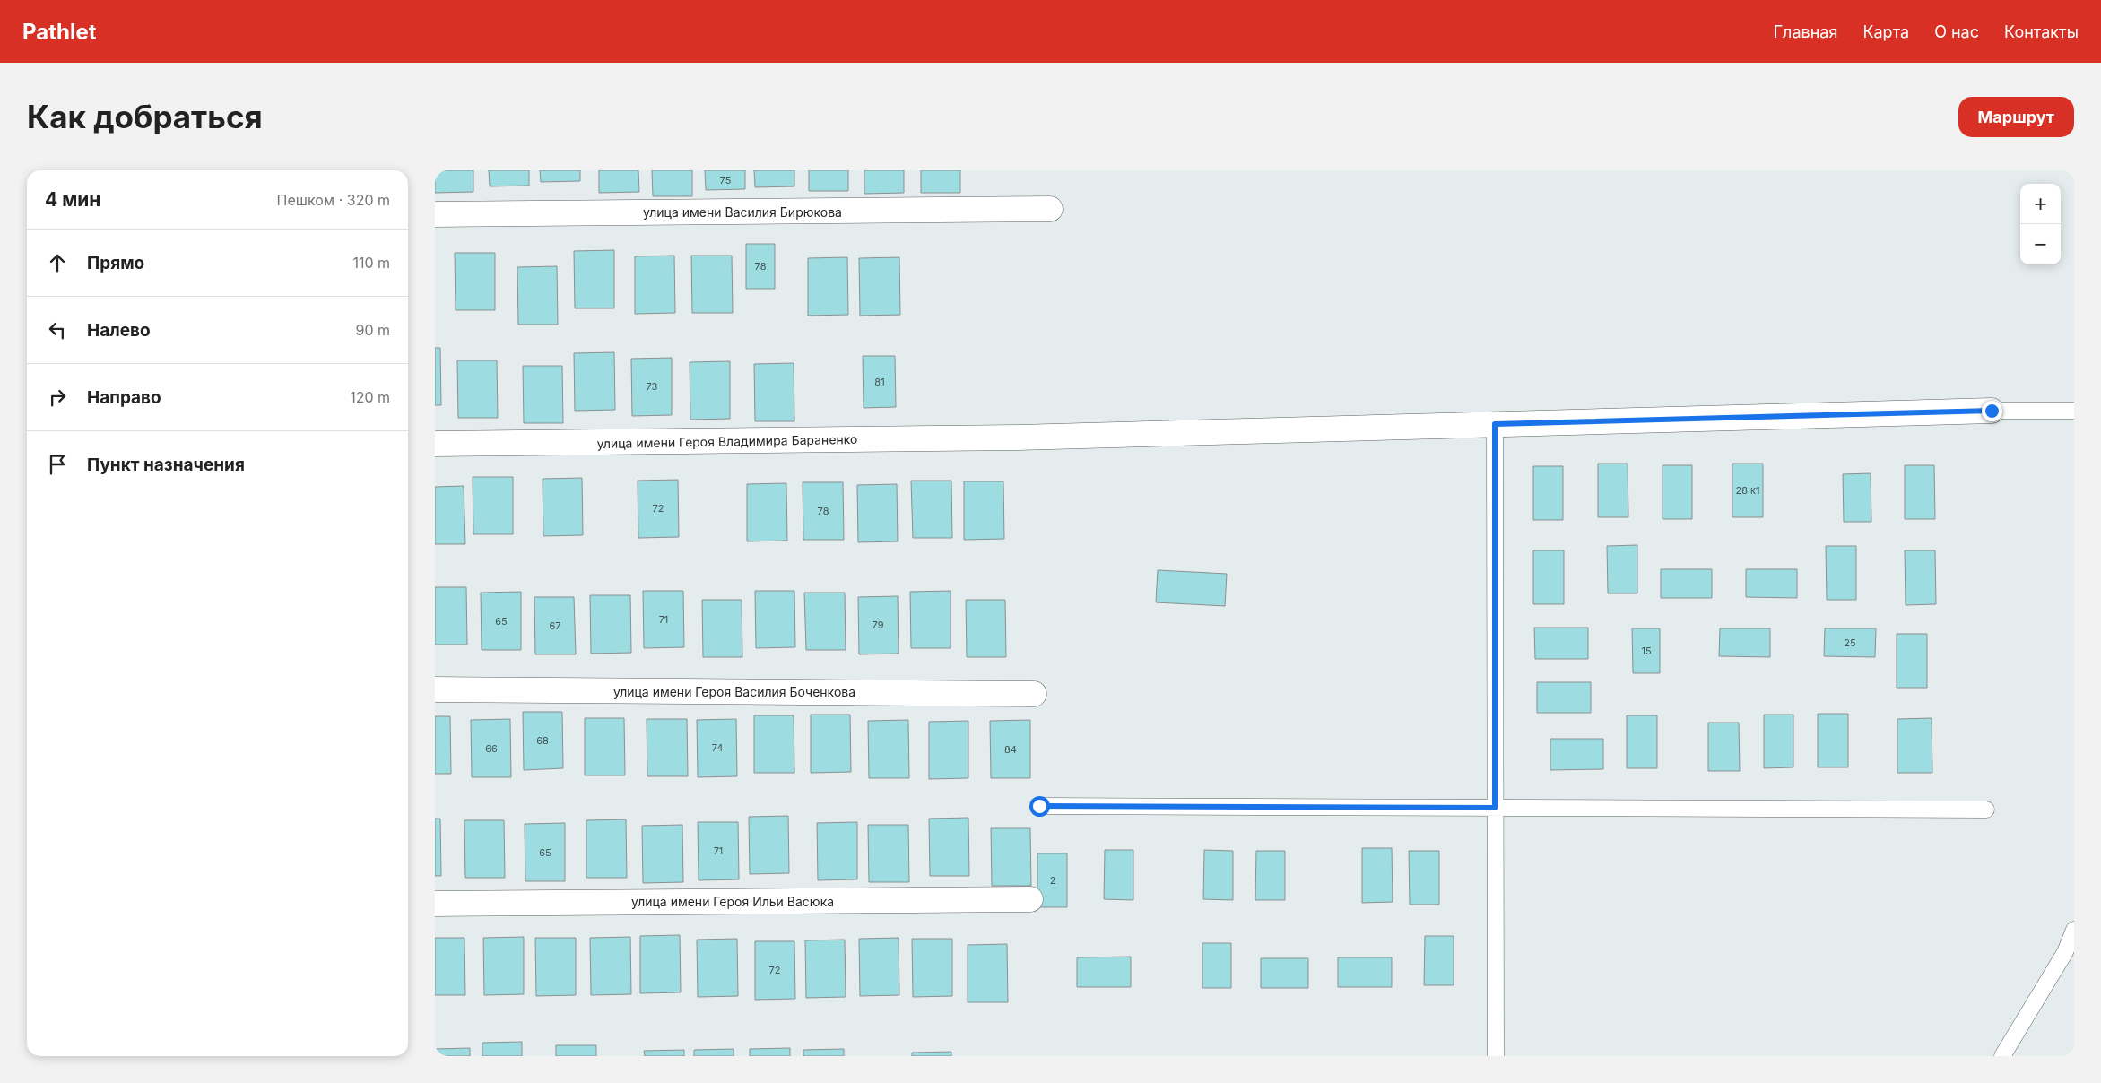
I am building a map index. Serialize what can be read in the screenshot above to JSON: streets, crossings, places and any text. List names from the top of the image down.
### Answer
{
  "streets": {
    "street": [
      "улица имени Василия Бирюкова",
      "улица имени Героя Владимира Бараненко",
      "улица имени Героя Василия Боченкова",
      "улица имени Героя Ильи Васюка"
    ]
  },
  "house_numbers": [
    "75",
    "78",
    "81",
    "73",
    "28 к1",
    "72",
    "78",
    "71",
    "65",
    "79",
    "67",
    "25",
    "15",
    "68",
    "74",
    "66",
    "84",
    "71",
    "65",
    "2",
    "72"
  ],
  "page": {
    "header": "Pathlet",
    "nav": [
      "Главная",
      "Карта",
      "О нас",
      "Контакты"
    ],
    "buttons": "Маршрут",
    "title": "Как добраться",
    "heading": ["4 мин", "Пешком · 320 m"],
    "map_buttons": ["+", "−"],
    "list": [
      ["Прямо", "110 m"],
      ["Налево", "90 m"],
      ["Направо", "120 m"],
      "Пункт назначения"
    ]
  }
}
